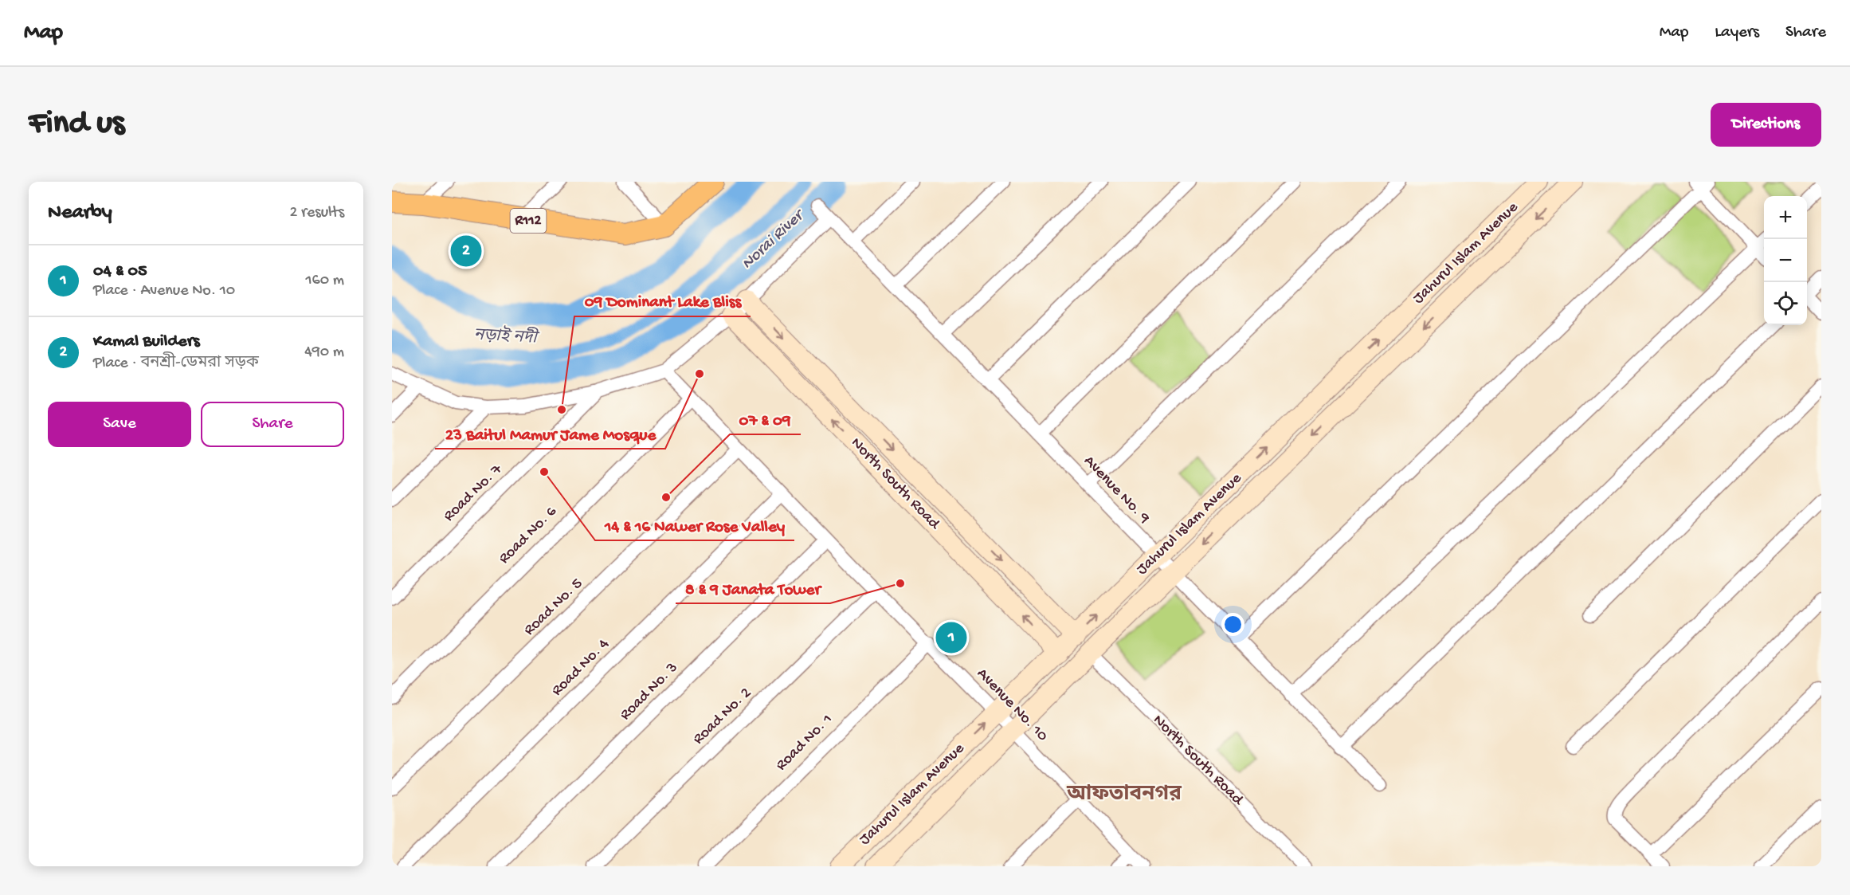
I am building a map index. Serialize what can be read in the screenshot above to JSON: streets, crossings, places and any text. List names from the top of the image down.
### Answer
{
  "streets": {
    "main road": ["R112"],
    "street": [
      "Jahurul Islam Avenue",
      "North South Road",
      "Avenue No. 9",
      "Road No. 7",
      "Road No. 6",
      "Road No. 5",
      "Road No. 4",
      "Road No. 3",
      "Avenue No. 10",
      "Road No. 2",
      "Road No. 1"
    ]
  },
  "crossings": [
    ["Jahurul Islam Avenue", "North South Road"],
    ["Jahurul Islam Avenue", "Avenue No. 9"],
    ["Jahurul Islam Avenue", "Avenue No. 10"],
    ["Road No. 6", "Avenue No. 10"],
    ["Road No. 5", "Avenue No. 10"],
    ["Road No. 4", "Avenue No. 10"],
    ["Road No. 3", "Avenue No. 10"],
    ["Avenue No. 10", "Road No. 2"],
    ["Avenue No. 10", "Road No. 1"]
  ],
  "districts": ["আফতাবনগর"],
  "water": ["Norai River", "নড়াই নদী"],
  "places": [
    "23 Baitul Mamur Jame Mosque",
    "09 Dominant Lake Bliss",
    "14 & 16 Nawer Rose Valley",
    "07 & 09",
    "8 & 9 Janata Tower"
  ],
  "page": {
    "header": "Map",
    "nav": ["Map", "Layers", "Share"],
    "buttons": [
      "Directions",
      ["Save", "Share"]
    ],
    "title": "Find us",
    "heading": ["Nearby", "2 results"],
    "map_buttons": ["+", "−"],
    "pins": ["2", "1"],
    "list": [
      {
        "mark": "1",
        "name": "04 & 05",
        "note": "Place · Avenue No. 10",
        "value": "160 m"
      },
      {
        "mark": "2",
        "name": "Kamal Builders",
        "note": "Place · বনশ্রী-ডেমরা সড়ক",
        "value": "490 m"
      }
    ]
  }
}
